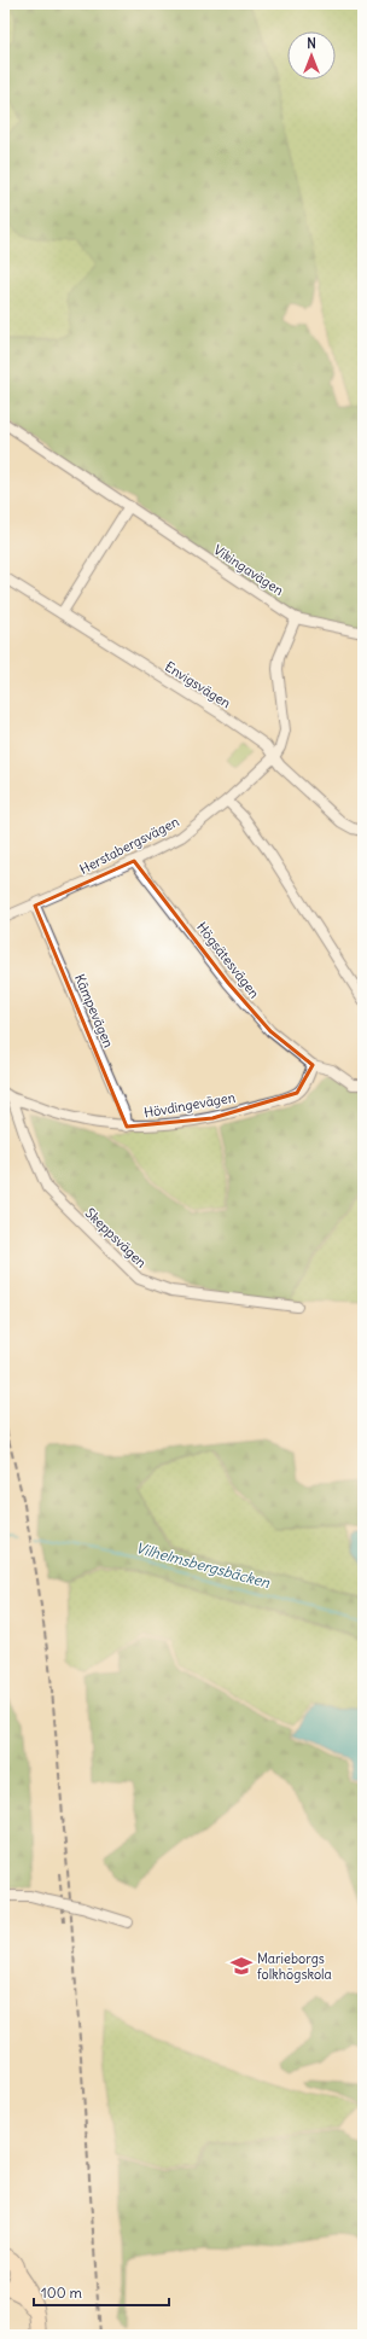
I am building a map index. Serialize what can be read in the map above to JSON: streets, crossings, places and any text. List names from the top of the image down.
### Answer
{
  "streets": {
    "street": [
      "Vikingavägen",
      "Envigsvägen",
      "Herstabergsvägen",
      "Högsätesvägen",
      "Kämpevägen",
      "Hövdingevägen",
      "Skeppsvägen"
    ]
  },
  "crossings": [
    ["Vikingavägen", "Herstabergsvägen"],
    ["Envigsvägen", "Herstabergsvägen"],
    ["Herstabergsvägen", "Högsätesvägen"],
    ["Herstabergsvägen", "Kämpevägen"],
    ["Högsätesvägen", "Hövdingevägen"],
    ["Kämpevägen", "Hövdingevägen"],
    ["Hövdingevägen", "Skeppsvägen"]
  ],
  "water": ["Vilhelmsbergsbäcken"],
  "places": {
    "school or university": ["Marieborgs folkhögskola"]
  },
  "scale_bar": "100 m",
  "north": "top"
}
